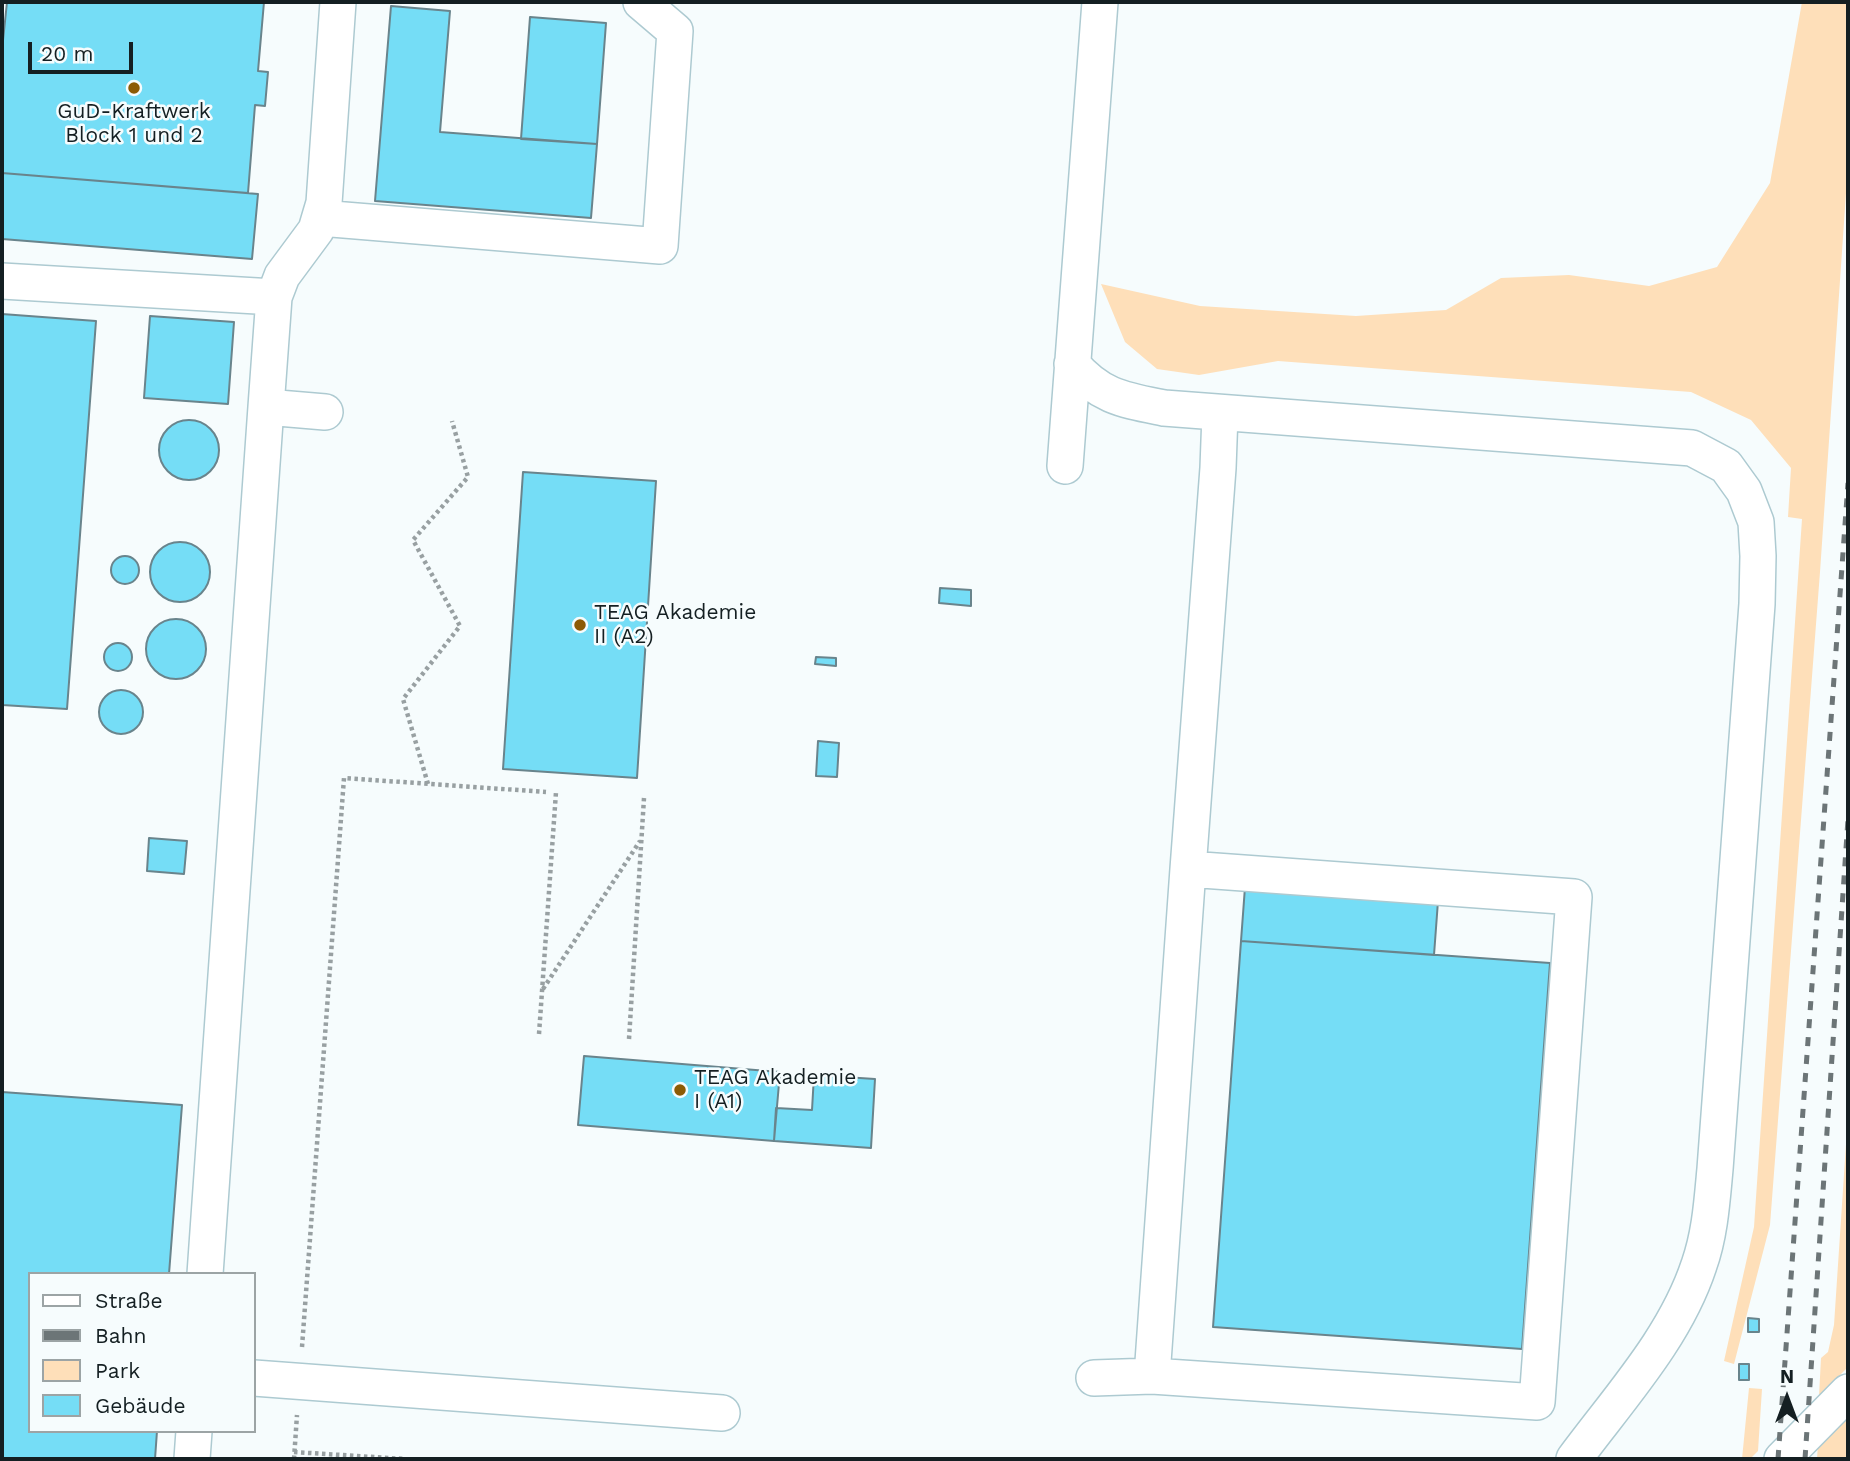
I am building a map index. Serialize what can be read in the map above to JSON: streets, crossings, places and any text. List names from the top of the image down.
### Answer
{
  "places": ["GuD-Kraftwerk Block 1 und 2", "TEAG Akademie II (A2)", "TEAG Akademie I (A1)"],
  "legend": [
    "Straße",
    "Bahn",
    "Park",
    "Gebäude"
  ],
  "scale_bar": "20 m",
  "north": "top"
}
